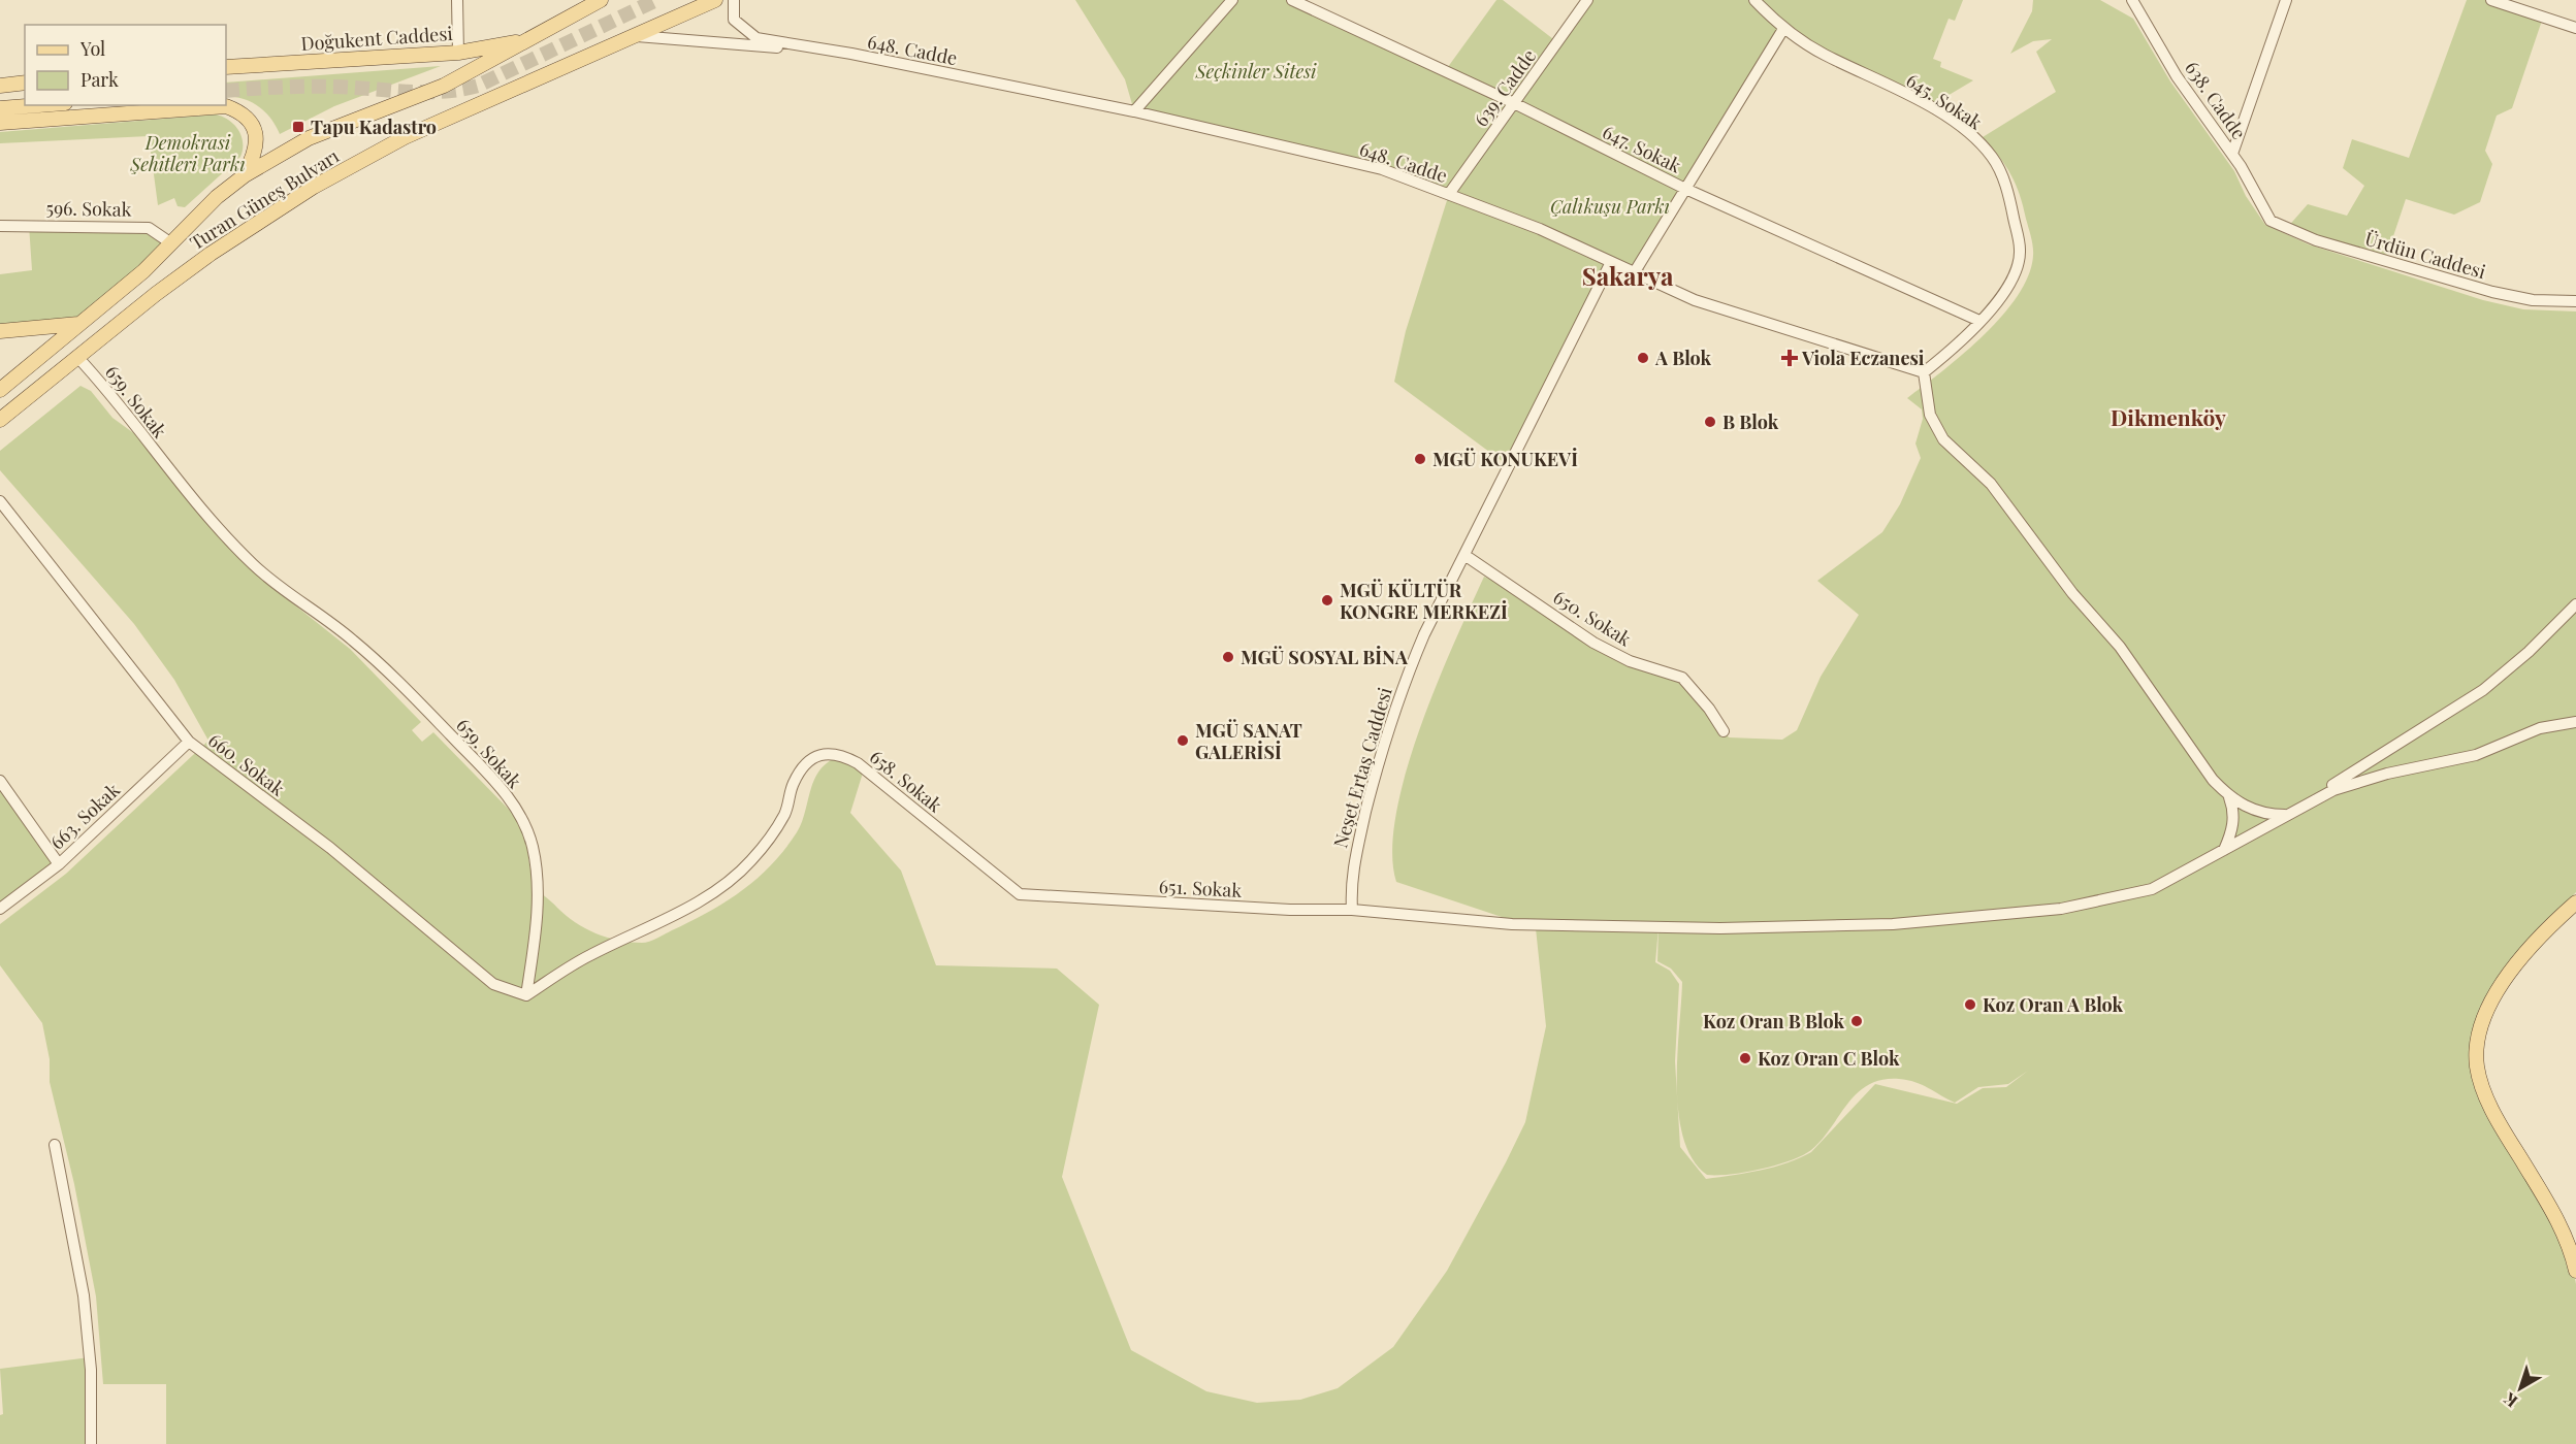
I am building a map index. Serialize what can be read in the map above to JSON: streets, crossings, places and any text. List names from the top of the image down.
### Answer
{
  "streets": {
    "main road": ["Doğukent Caddesi", "Turan Güneş Bulvarı"],
    "street": [
      "648. Cadde",
      "639. Cadde",
      "638. Cadde",
      "645. Sokak",
      "647. Sokak",
      "596. Sokak",
      "Ürdün Caddesi",
      "659. Sokak",
      "650. Sokak",
      "660. Sokak",
      "Neşet Ertaş Caddesi",
      "658. Sokak",
      "663. Sokak",
      "651. Sokak"
    ]
  },
  "crossings": [
    ["Doğukent Caddesi", "Turan Güneş Bulvarı"],
    ["648. Cadde", "639. Cadde"],
    ["648. Cadde", "645. Sokak"],
    ["648. Cadde", "Neşet Ertaş Caddesi"],
    ["639. Cadde", "647. Sokak"],
    ["638. Cadde", "Ürdün Caddesi"],
    ["645. Sokak", "647. Sokak"],
    ["Turan Güneş Bulvarı", "596. Sokak"],
    ["Turan Güneş Bulvarı", "659. Sokak"],
    ["659. Sokak", "660. Sokak"],
    ["659. Sokak", "658. Sokak"],
    ["650. Sokak", "Neşet Ertaş Caddesi"],
    ["660. Sokak", "658. Sokak"],
    ["660. Sokak", "663. Sokak"],
    ["Neşet Ertaş Caddesi", "651. Sokak"],
    ["658. Sokak", "651. Sokak"]
  ],
  "districts": ["Sakarya", "Dikmenköy"],
  "parks": ["Seçkinler Sitesi", "Demokrasi Şehitleri Parkı", "Çalıkuşu Parkı"],
  "places": {
    "transit": ["Tapu Kadastro"],
    "other": [
      "A Blok",
      "B Blok",
      "MGÜ KONUKEVİ",
      "MGÜ KÜLTÜR KONGRE MERKEZİ",
      "MGÜ SOSYAL BİNA",
      "MGÜ SANAT GALERİSİ",
      "Koz Oran A Blok",
      "Koz Oran B Blok",
      "Koz Oran C Blok"
    ],
    "health": ["Viola Eczanesi"]
  },
  "legend": ["Yol", "Park"],
  "north": "bottom left"
}
